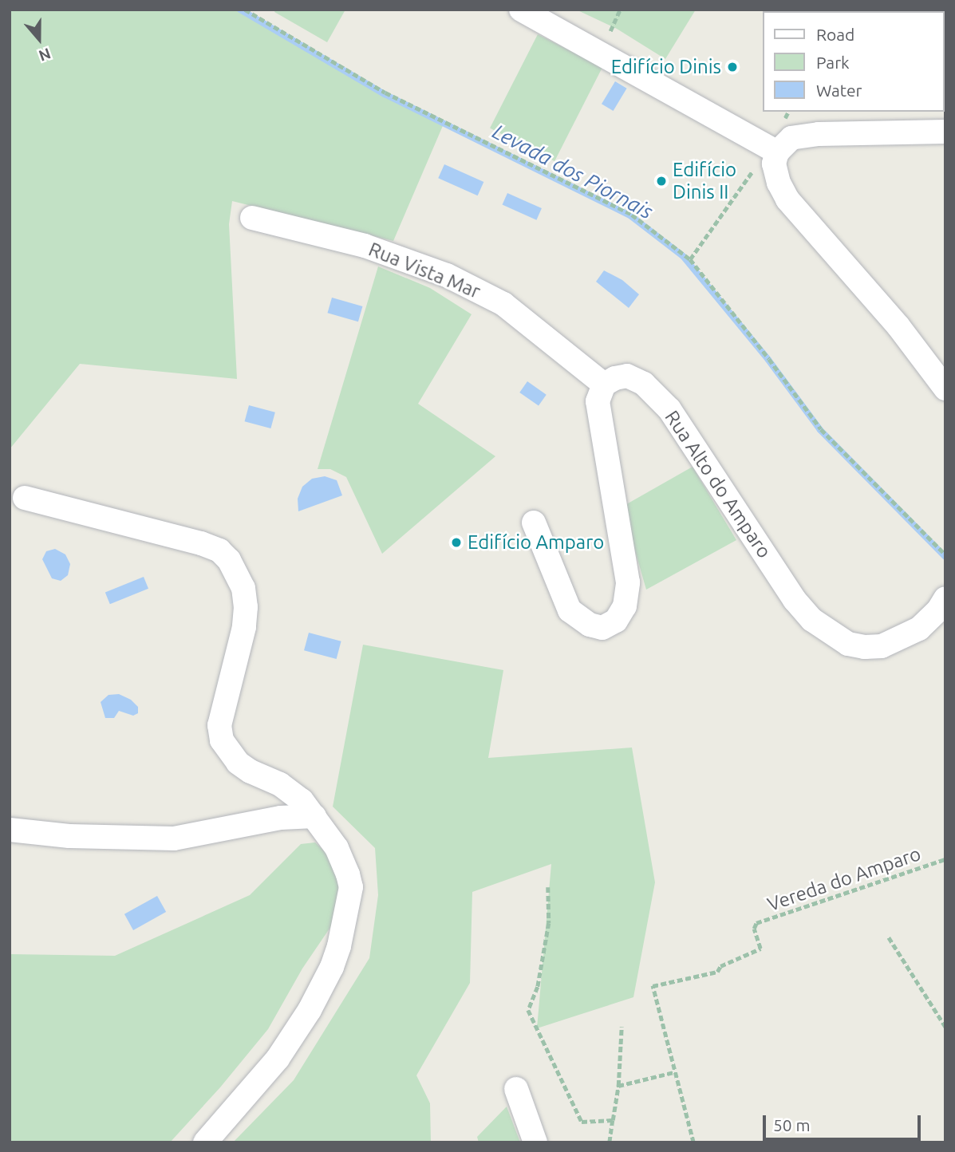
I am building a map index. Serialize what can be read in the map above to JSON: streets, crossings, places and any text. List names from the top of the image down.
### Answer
{
  "streets": {
    "street": ["Rua Vista Mar", "Rua Alto do Amparo"],
    "path": ["Vereda do Amparo"]
  },
  "crossings": [
    ["Rua Vista Mar", "Rua Alto do Amparo"]
  ],
  "water": ["Levada dos Piornais"],
  "places": ["Edifício Dinis", "Edifício Dinis II", "Edifício Amparo"],
  "legend": ["Road", "Park", "Water"],
  "scale_bar": "50 m",
  "north": "bottom"
}
